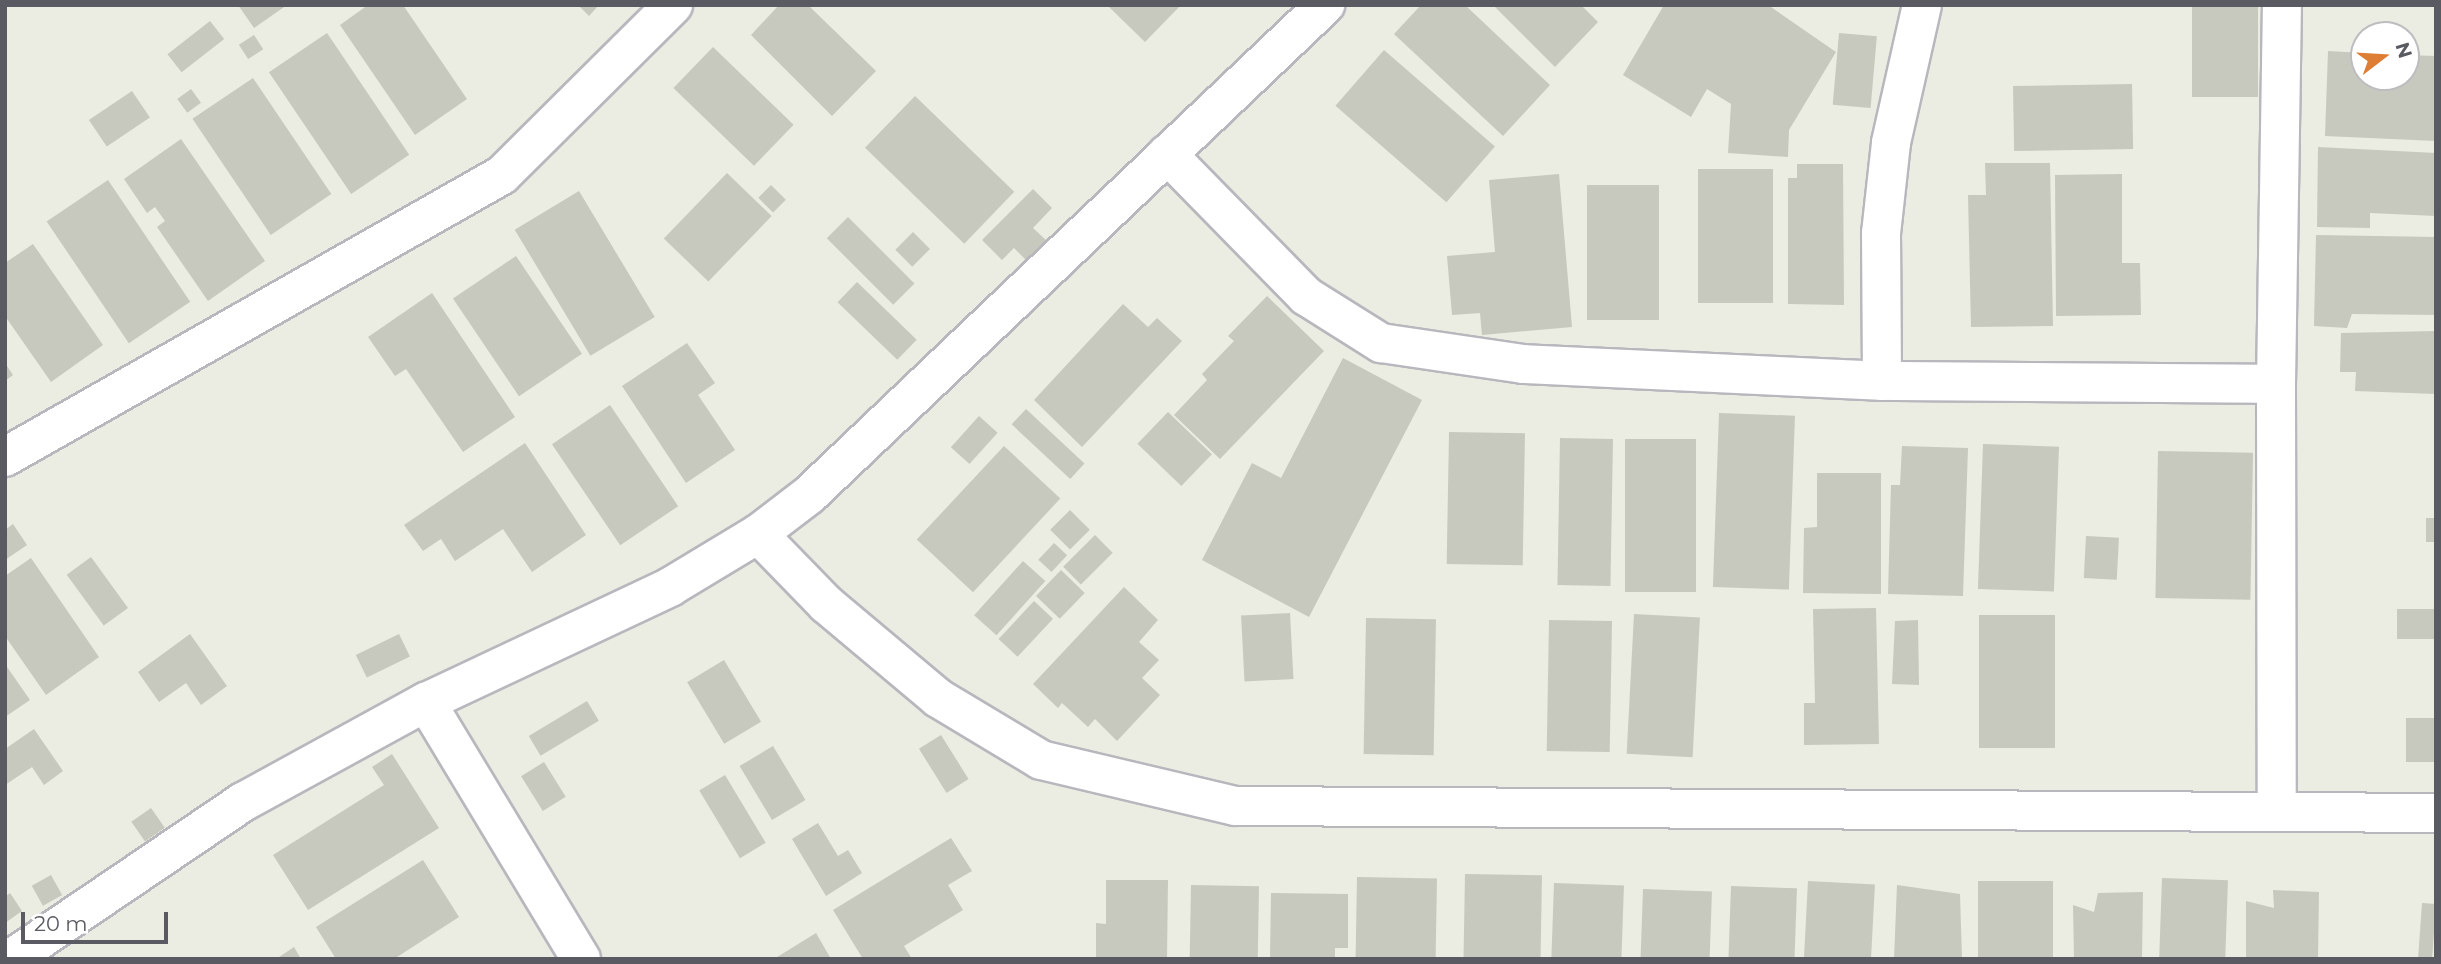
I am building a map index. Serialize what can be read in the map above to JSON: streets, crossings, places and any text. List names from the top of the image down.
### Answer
{
  "scale_bar": "20 m",
  "north": "right"
}
